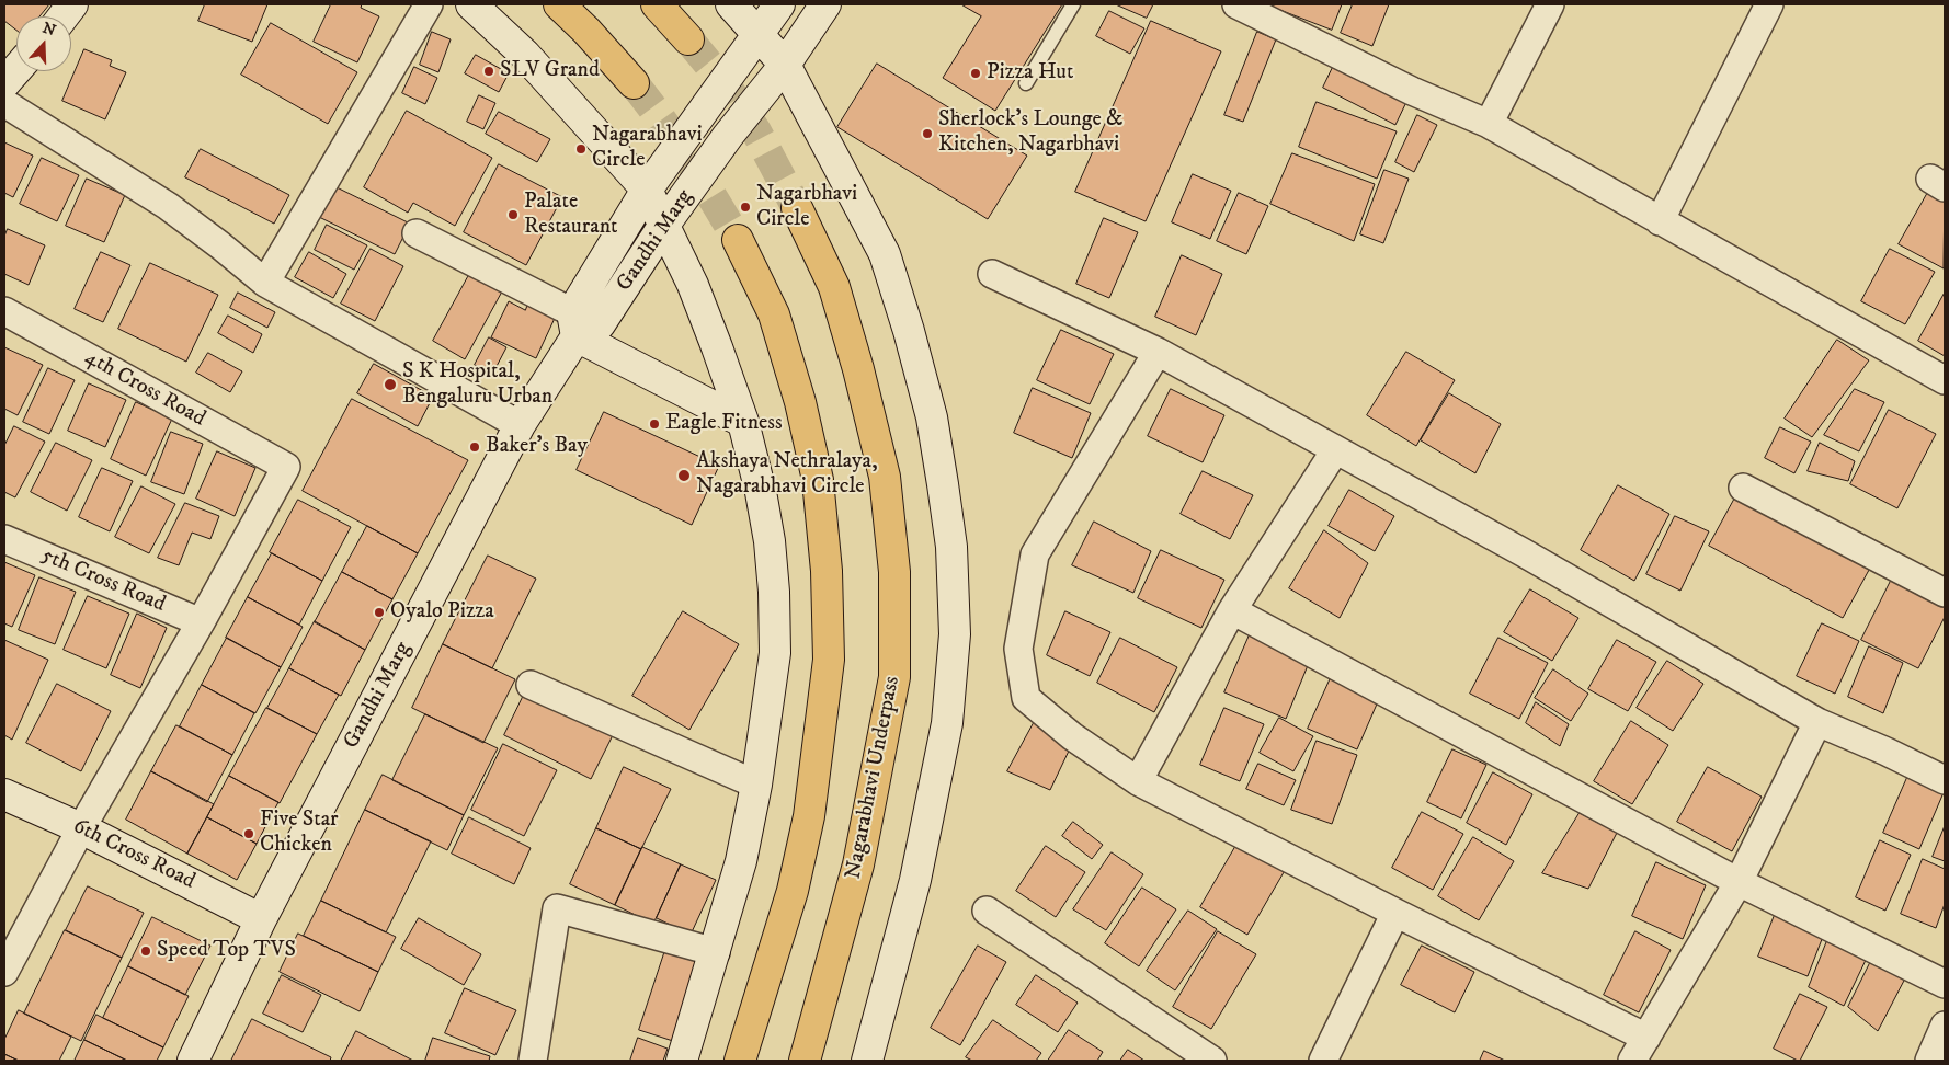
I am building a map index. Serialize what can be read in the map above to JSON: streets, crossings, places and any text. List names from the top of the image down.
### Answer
{
  "streets": {
    "highway": ["Nagarabhavi Underpass"],
    "street": [
      "Gandhi Marg",
      "4th Cross Road",
      "5th Cross Road",
      "6th Cross Road"
    ]
  },
  "crossings": [
    ["Gandhi Marg", "6th Cross Road"],
    ["4th Cross Road", "5th Cross Road"]
  ],
  "places": [
    "SLV Grand",
    "Pizza Hut",
    "Sherlock's Lounge & Kitchen, Nagarbhavi",
    "Nagarabhavi Circle",
    "Nagarbhavi Circle",
    "Palate Restaurant",
    "S K Hospital, Bengaluru Urban",
    "Eagle Fitness",
    "Baker's Bay",
    "Akshaya Nethralaya, Nagarabhavi Circle",
    "Oyalo Pizza",
    "Five Star Chicken",
    "Speed Top TVS"
  ],
  "north": "top"
}
